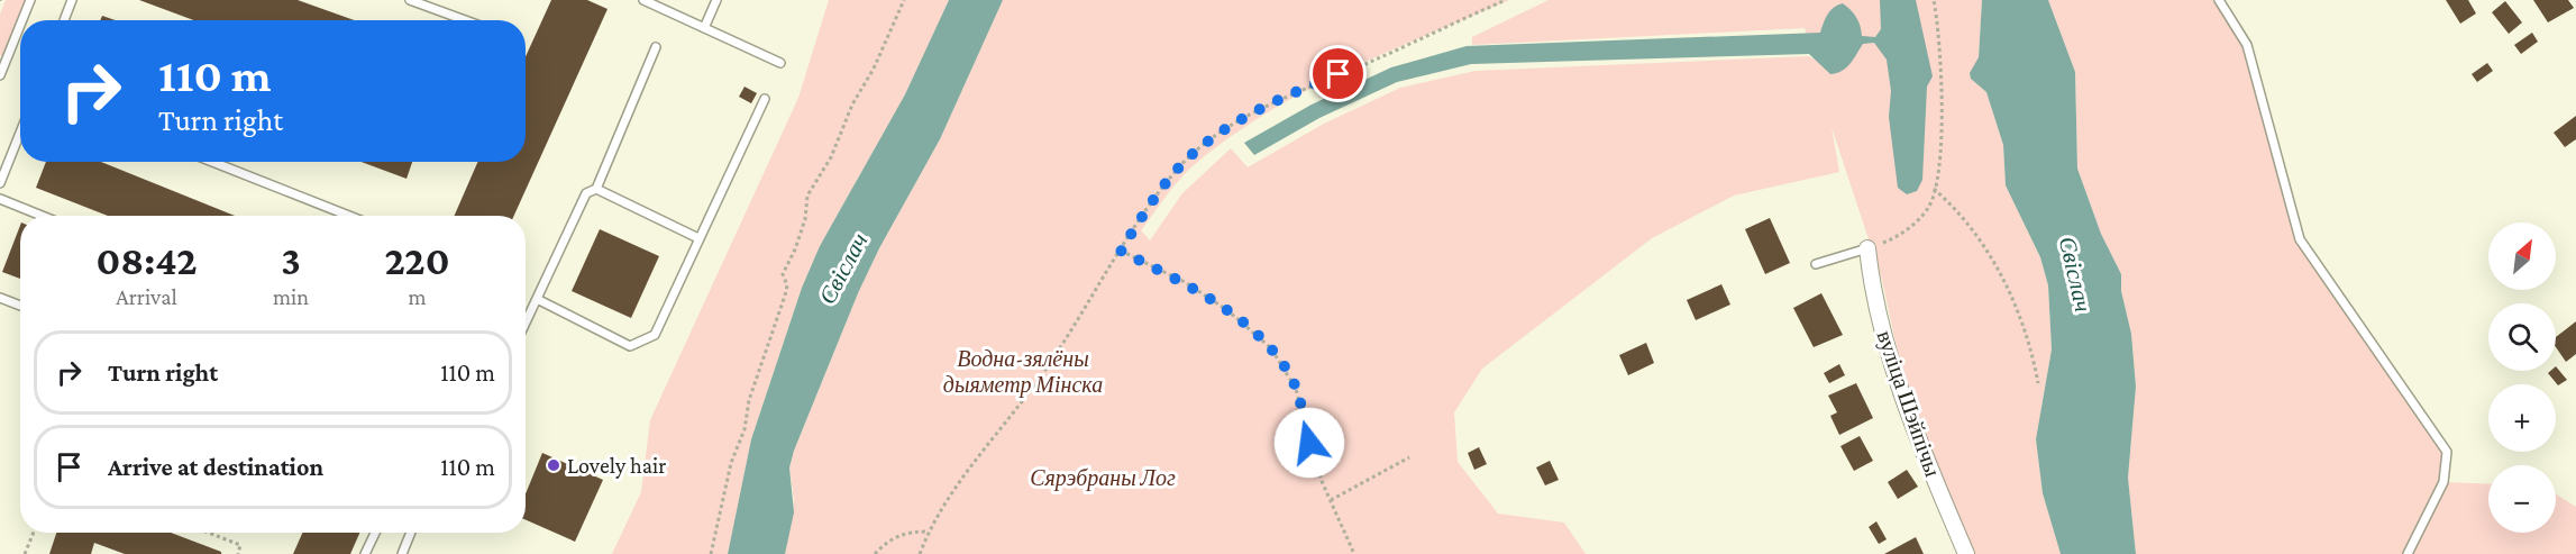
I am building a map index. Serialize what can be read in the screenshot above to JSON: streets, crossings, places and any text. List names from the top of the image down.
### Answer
{
  "streets": {
    "street": ["вуліца Шэйпічы"]
  },
  "water": ["Свіслач"],
  "parks": ["Водна-зялёны дыяметр Мінска", "Сярэбраны Лог"],
  "places": ["Lovely hair"],
  "north": "top right",
  "page": {
    "turn": ["110 m", "Turn right"],
    "eta": [
      "08:42",
      "Arrival",
      "3",
      "min",
      "220",
      "m"
    ],
    "map_buttons": ["+", "−"],
    "list": [
      {
        "name": "Turn right",
        "value": "110 m"
      },
      {
        "name": "Arrive at destination",
        "value": "110 m"
      }
    ]
  }
}
